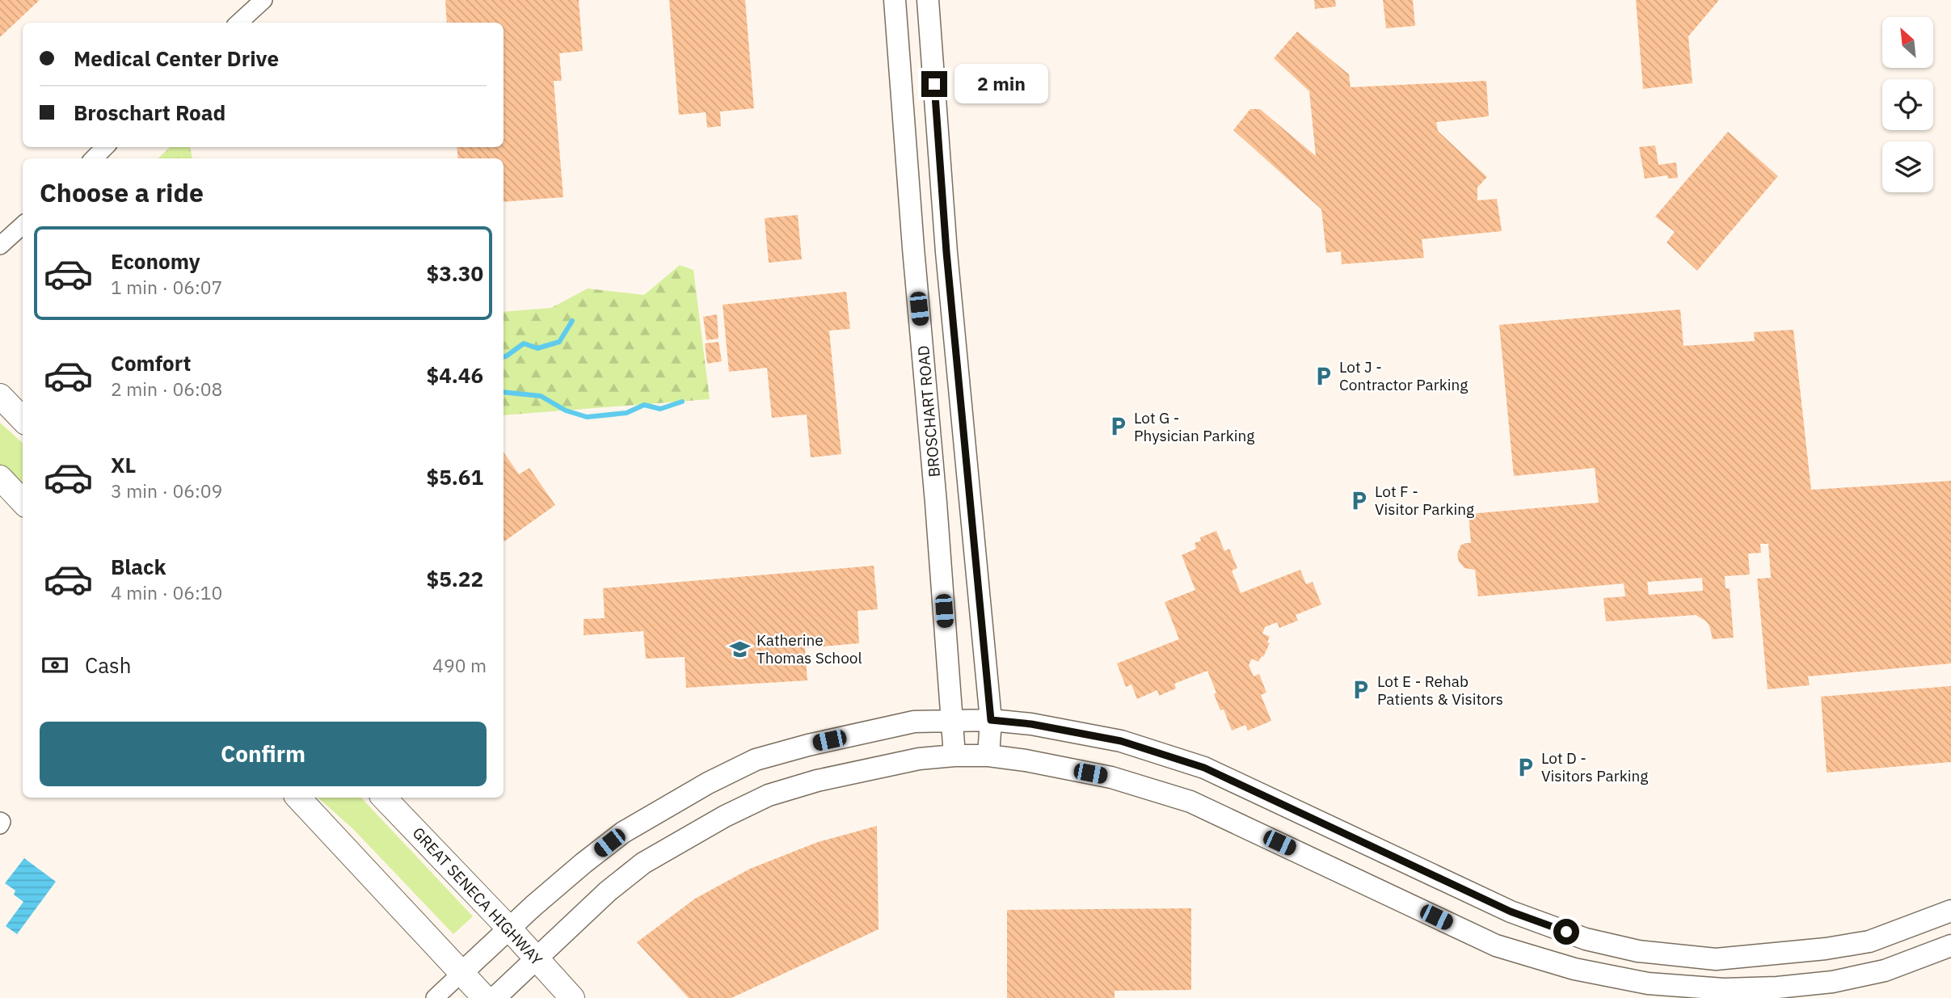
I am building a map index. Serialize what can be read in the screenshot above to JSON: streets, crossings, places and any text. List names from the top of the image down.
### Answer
{
  "streets": {
    "main road": ["GREAT SENECA HIGHWAY"],
    "street": ["BROSCHART ROAD"]
  },
  "places": {
    "parking": [
      "Lot J - Contractor Parking",
      "Lot G - Physician Parking",
      "Lot F - Visitor Parking",
      "Lot E - Rehab Patients & Visitors",
      "Lot D - Visitors Parking"
    ],
    "school or university": ["Katherine Thomas School"]
  },
  "north": "top left",
  "page": {
    "banner": ["Medical Center Drive", "Broschart Road"],
    "bubble": "2 min",
    "heading": "Choose a ride",
    "list": [
      {
        "name": "Economy",
        "note": "1 min · 06:07",
        "value": "$3.30"
      },
      {
        "name": "Comfort",
        "note": "2 min · 06:08",
        "value": "$4.46"
      },
      {
        "name": "XL",
        "note": "3 min · 06:09",
        "value": "$5.61"
      },
      {
        "name": "Black",
        "note": "4 min · 06:10",
        "value": "$5.22"
      }
    ],
    "pay": ["Cash", "490 m"],
    "buttons": "Confirm"
  }
}
